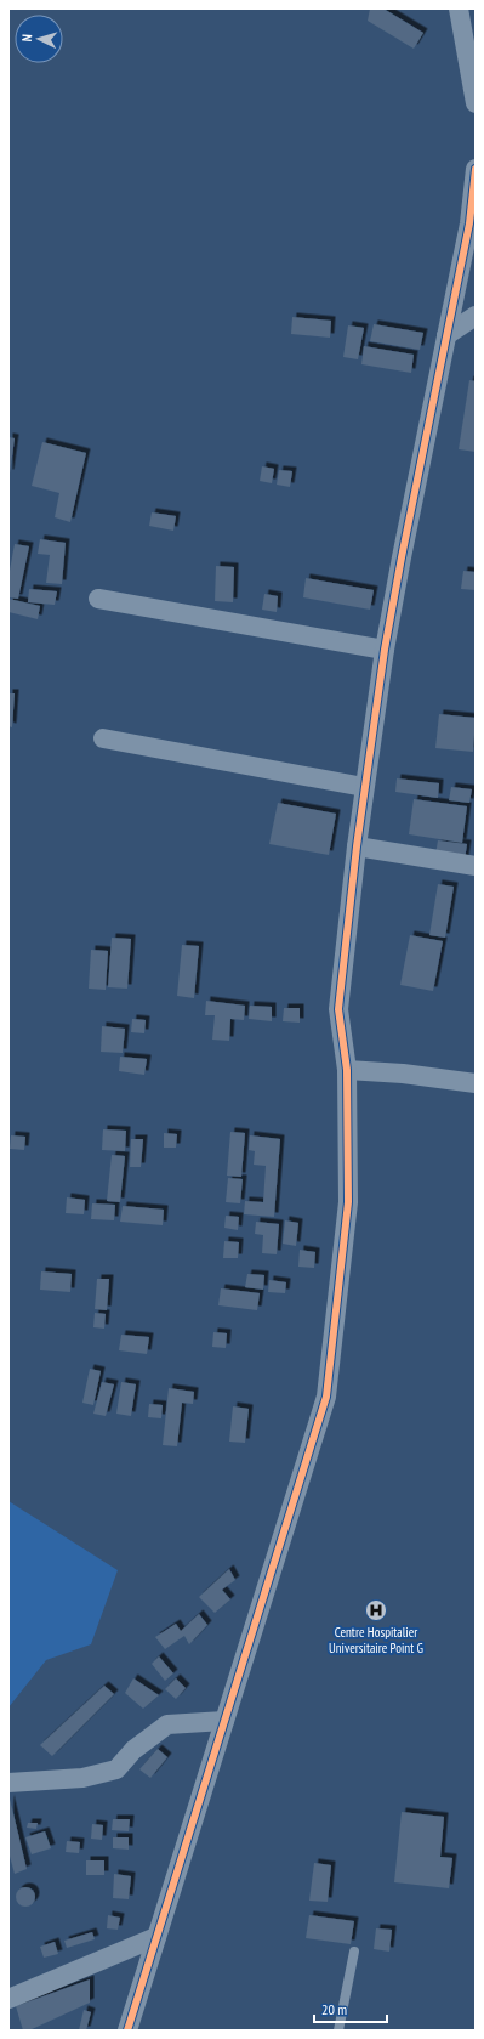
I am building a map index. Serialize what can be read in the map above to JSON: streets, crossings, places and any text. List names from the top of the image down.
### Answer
{
  "places": {
    "hospital": ["Centre Hospitalier Universitaire Point G"]
  },
  "scale_bar": "20 m",
  "north": "left"
}
